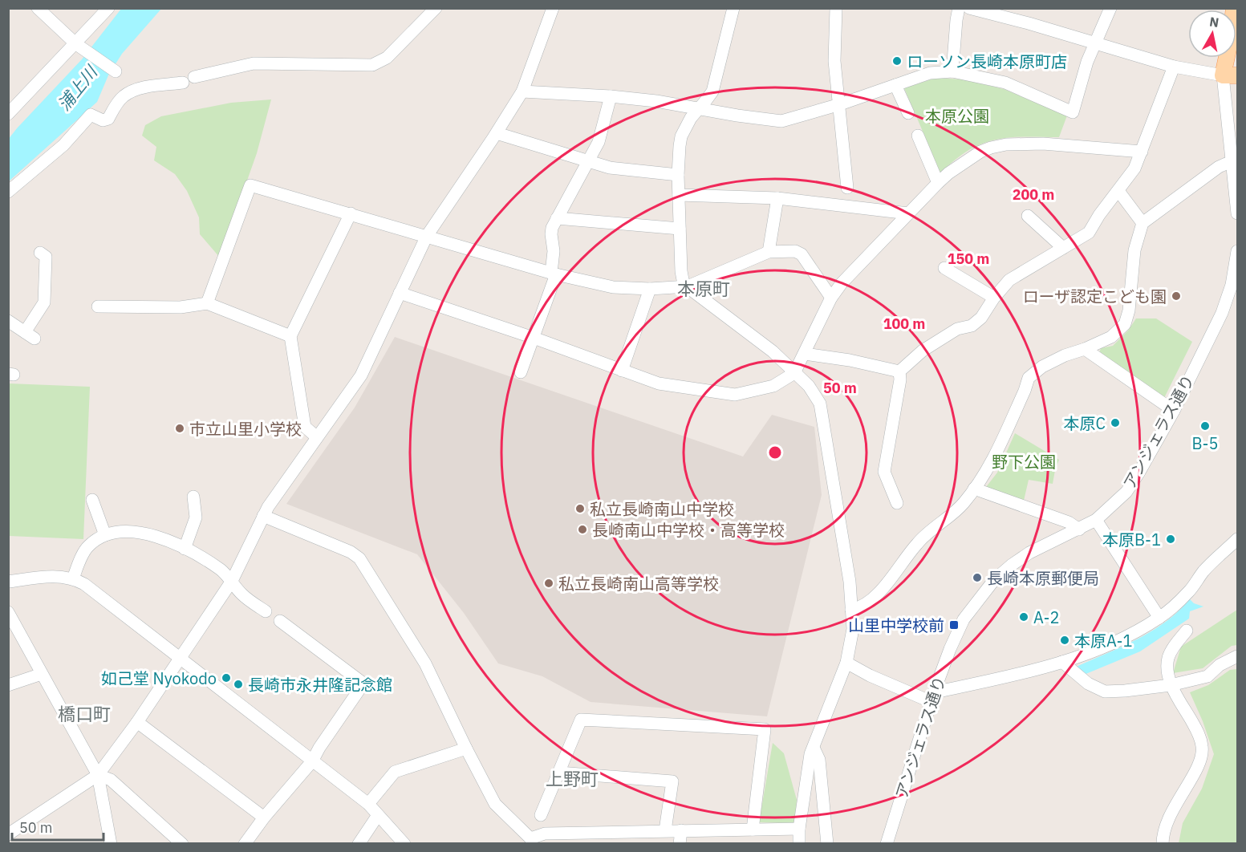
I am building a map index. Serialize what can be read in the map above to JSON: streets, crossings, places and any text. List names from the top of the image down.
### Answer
{
  "streets": {
    "street": ["アンジェラス通り"]
  },
  "districts": ["本原町", "橋口町", "上野町"],
  "water": ["浦上川"],
  "parks": ["本原公園", "野下公園"],
  "places": {
    "other": [
      "ローソン長崎本原町店",
      "ローザ認定こども園",
      "本原C",
      "B-5",
      "市立山里小学校",
      "私立長崎南山中学校",
      "長崎南山中学校・高等学校",
      "本原B-1",
      "長崎本原郵便局",
      "私立長崎南山高等学校",
      "A-2",
      "本原A-1",
      "如己堂 Nyokodo",
      "長崎市永井隆記念館"
    ],
    "transit": ["山里中学校前"]
  },
  "scale_bar": "50 m",
  "north": "top",
  "rings": [
    "200 m",
    "150 m",
    "100 m",
    "50 m"
  ]
}
